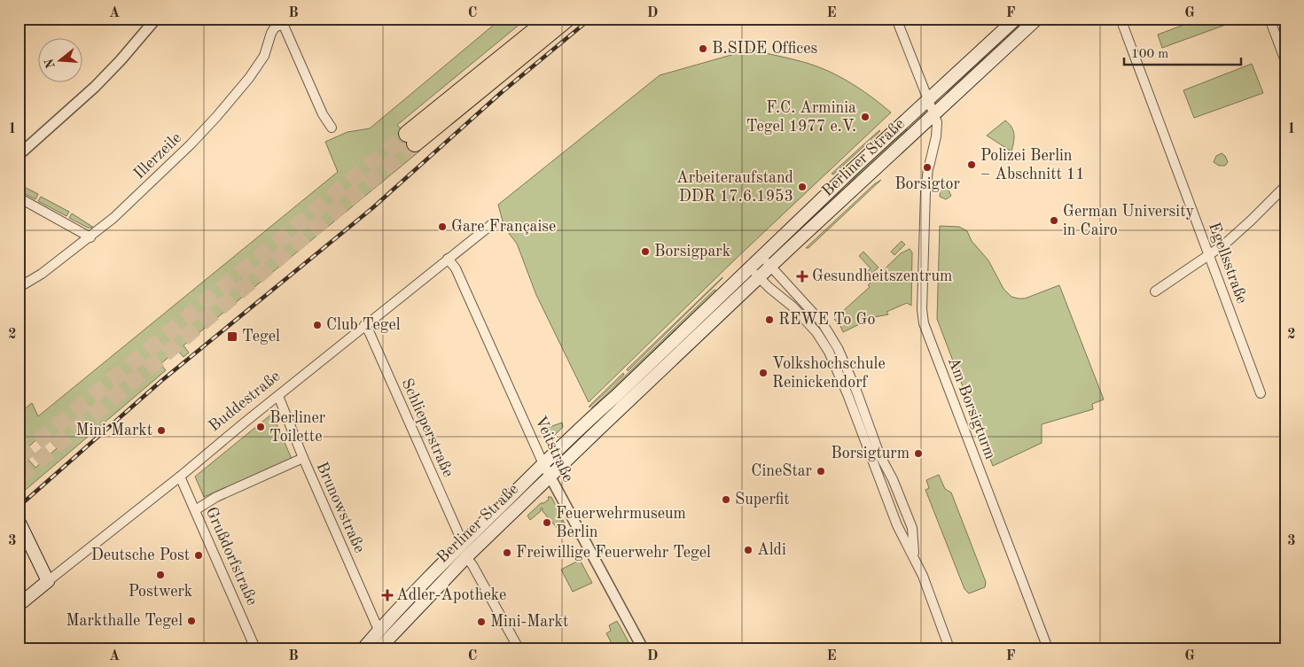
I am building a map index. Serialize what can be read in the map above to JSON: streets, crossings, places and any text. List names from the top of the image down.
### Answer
{
  "streets": {
    "main road": ["Berliner Straße", "Buddestraße"],
    "street": [
      "Illerzeile",
      "Egellsstraße",
      "Am Borsigturm",
      "Schlieperstraße",
      "Veitstraße",
      "Brunowstraße",
      "Grußdorfstraße"
    ]
  },
  "crossings": [
    ["Berliner Straße", "Am Borsigturm"],
    ["Berliner Straße", "Schlieperstraße"],
    ["Berliner Straße", "Veitstraße"],
    ["Berliner Straße", "Brunowstraße"],
    ["Buddestraße", "Schlieperstraße"],
    ["Buddestraße", "Veitstraße"],
    ["Buddestraße", "Brunowstraße"],
    ["Buddestraße", "Grußdorfstraße"]
  ],
  "places": {
    "other": [
      "B.SIDE Offices",
      "F.C. Arminia Tegel 1977 e.V.",
      "Polizei Berlin – Abschnitt 11",
      "Borsigtor",
      "Arbeiteraufstand DDR 17.6.1953",
      "German University in Cairo",
      "Gare Française",
      "Borsigpark",
      "REWE To Go",
      "Club Tegel",
      "Volkshochschule Reinickendorf",
      "Berliner Toilette",
      "Mini Markt",
      "Borsigturm",
      "CineStar",
      "Superfit",
      "Feuerwehrmuseum Berlin",
      "Aldi",
      "Freiwillige Feuerwehr Tegel",
      "Deutsche Post",
      "Postwerk",
      "Markthalle Tegel",
      "Mini-Markt"
    ],
    "health": ["Gesundheitszentrum", "Adler-Apotheke"],
    "transit": ["Tegel"]
  },
  "scale_bar": "100 m",
  "north": "left",
  "grid": {
    "columns": [
      "A",
      "B",
      "C",
      "D",
      "E",
      "F",
      "G"
    ],
    "rows": ["1", "2", "3"]
  }
}
